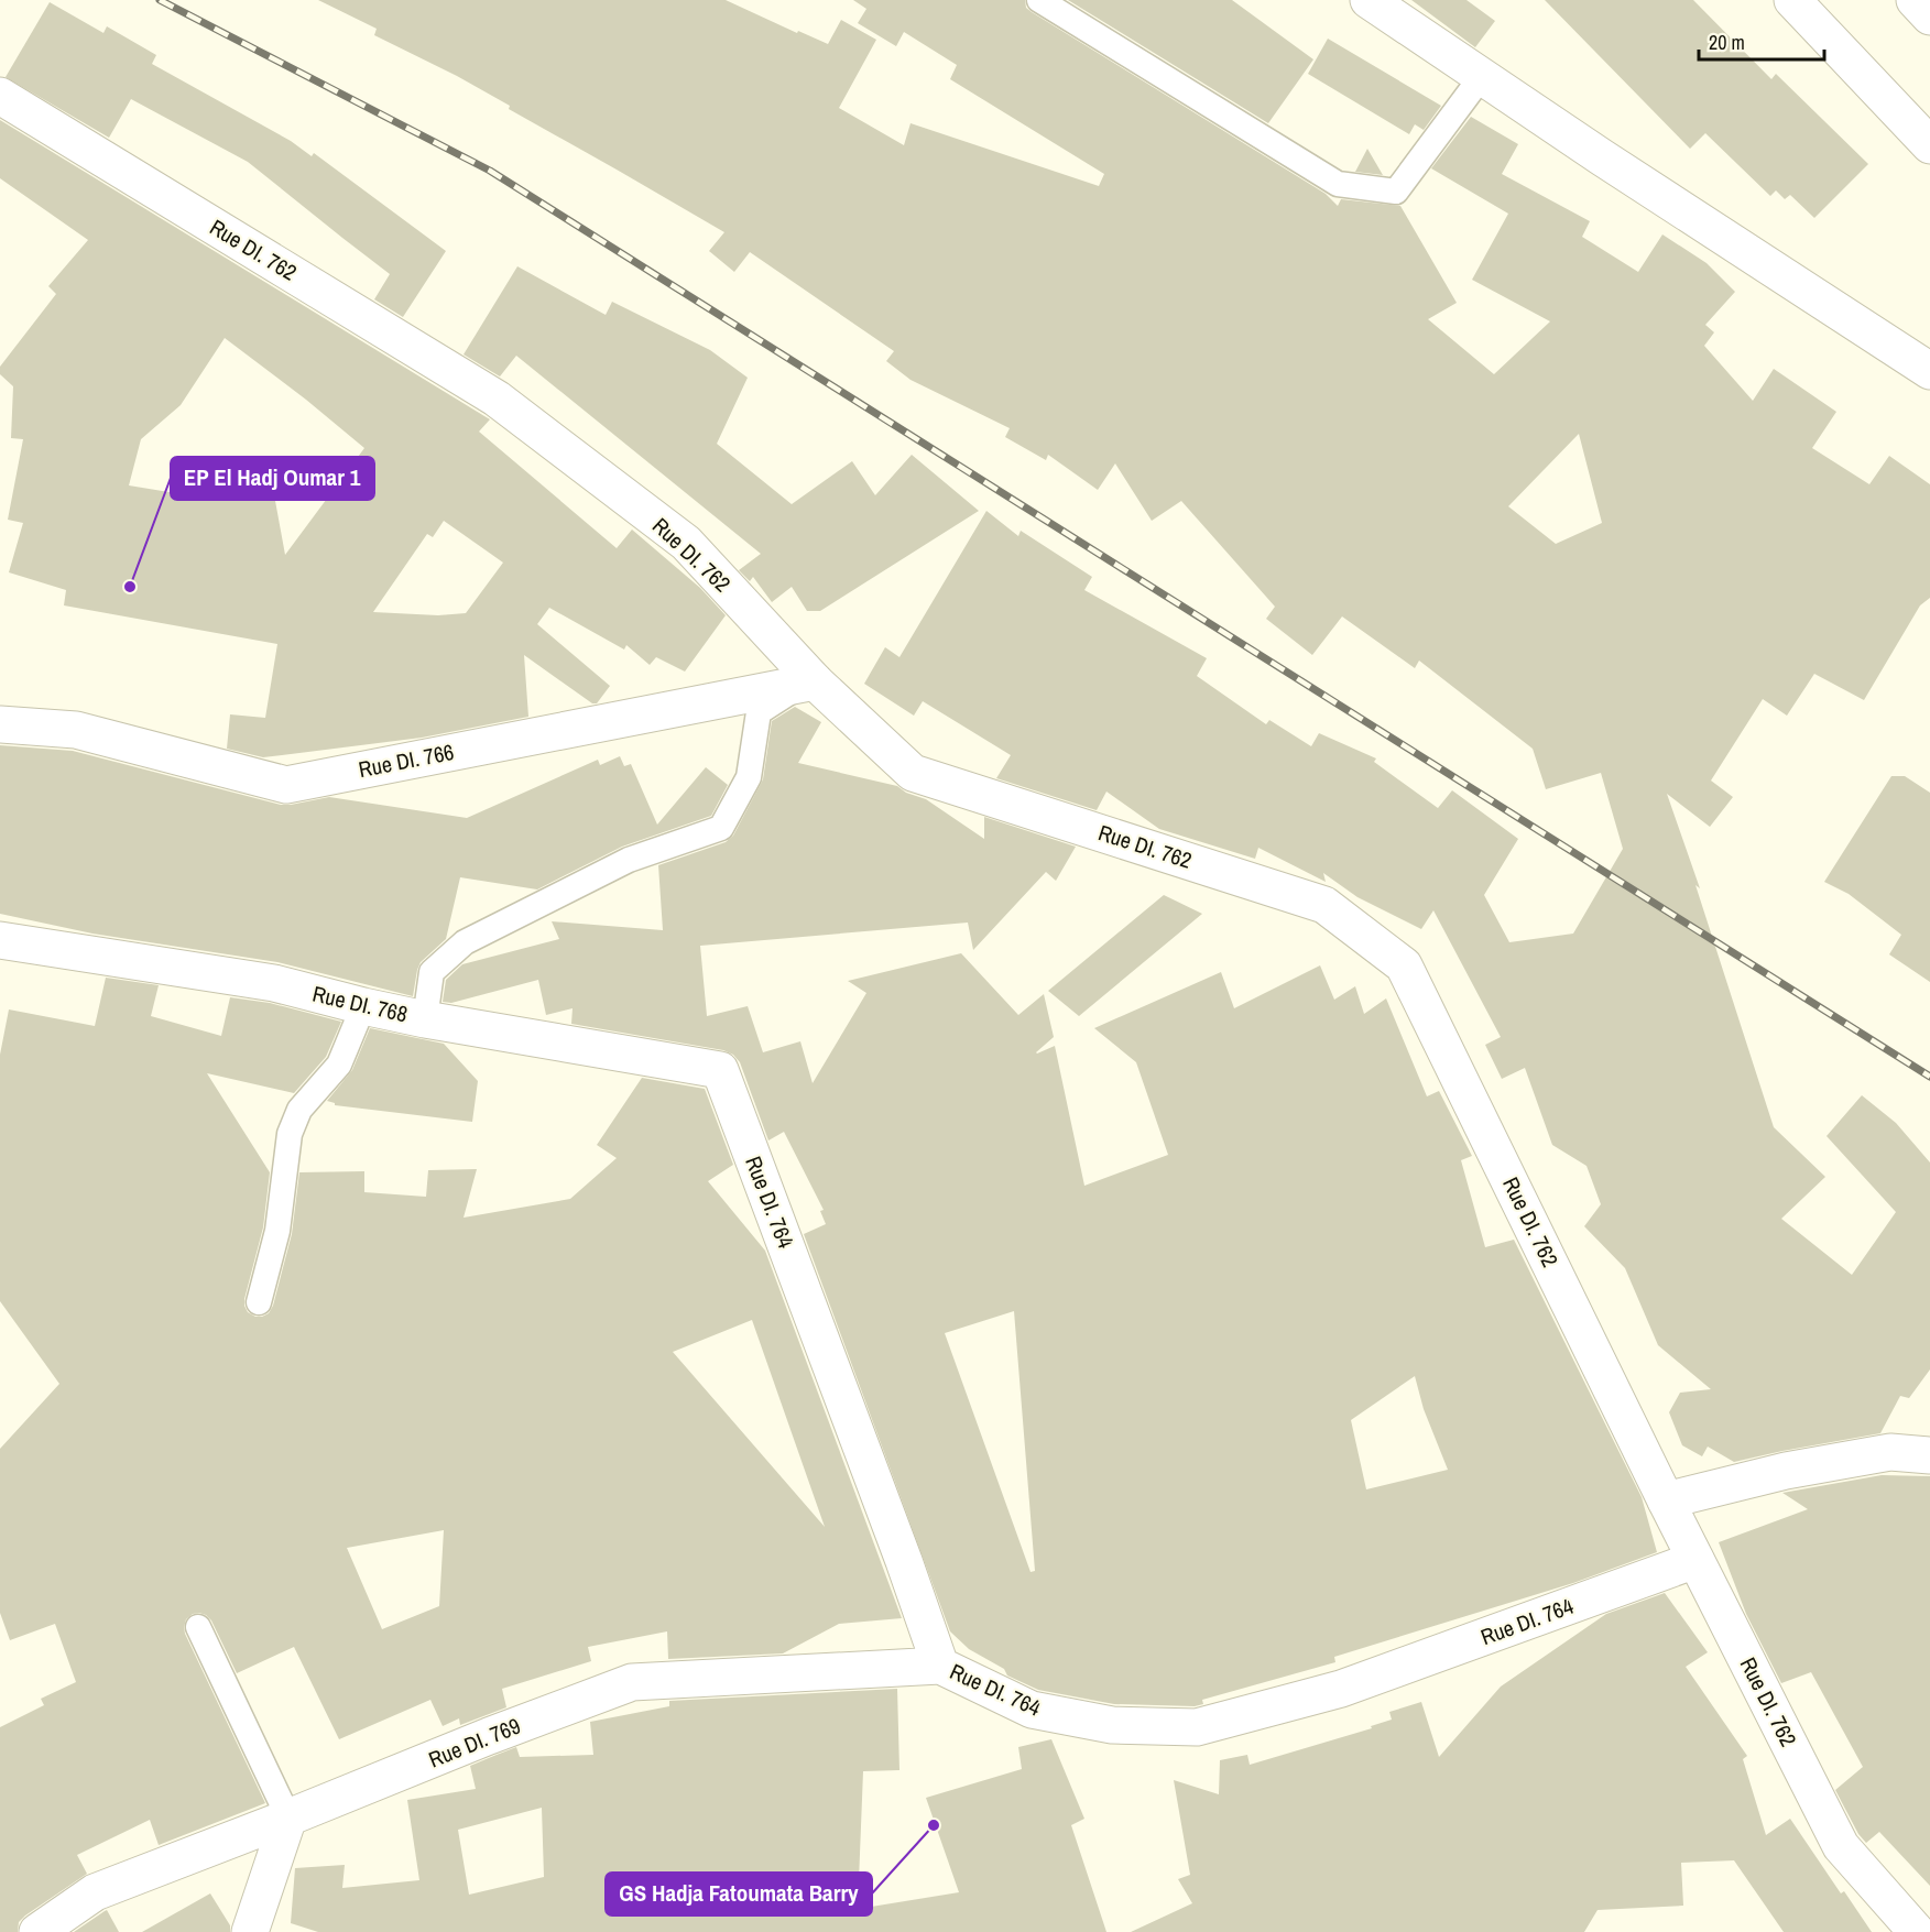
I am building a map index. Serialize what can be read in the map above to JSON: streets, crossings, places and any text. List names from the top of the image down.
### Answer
{
  "streets": {
    "main road": [
      "Rue DI. 762",
      "Rue DI. 766",
      "Rue DI. 768",
      "Rue DI. 764",
      "Rue DI. 769"
    ]
  },
  "crossings": [
    ["Rue DI. 762", "Rue DI. 766"],
    ["Rue DI. 762", "Rue DI. 764"],
    ["Rue DI. 768", "Rue DI. 764"],
    ["Rue DI. 764", "Rue DI. 769"]
  ],
  "places": ["EP El Hadj Oumar 1", "GS Hadja Fatoumata Barry"],
  "scale_bar": "20 m"
}
